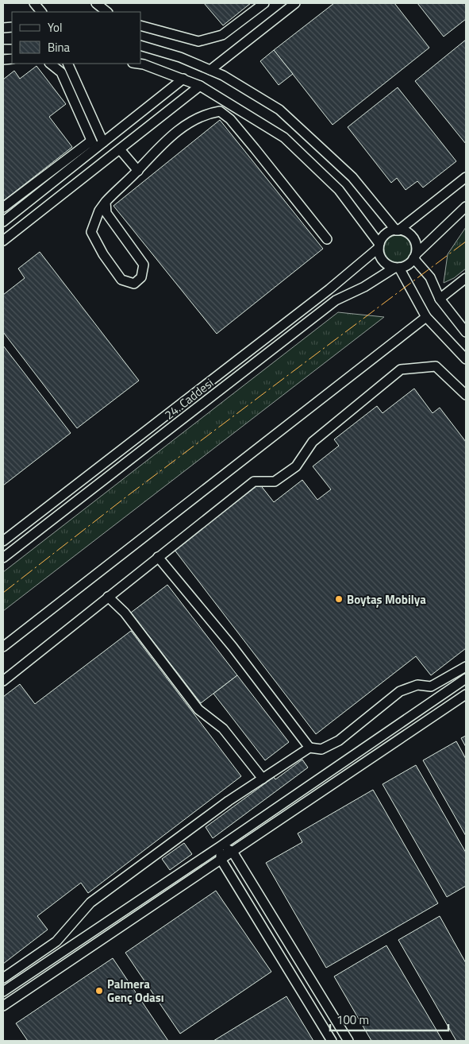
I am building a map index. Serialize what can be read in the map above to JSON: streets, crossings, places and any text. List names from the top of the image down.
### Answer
{
  "streets": {
    "street": ["24. Caddesi"]
  },
  "places": ["Boytaş Mobilya", "Palmera Genç Odası"],
  "legend": ["Yol", "Bina"],
  "scale_bar": "100 m"
}
